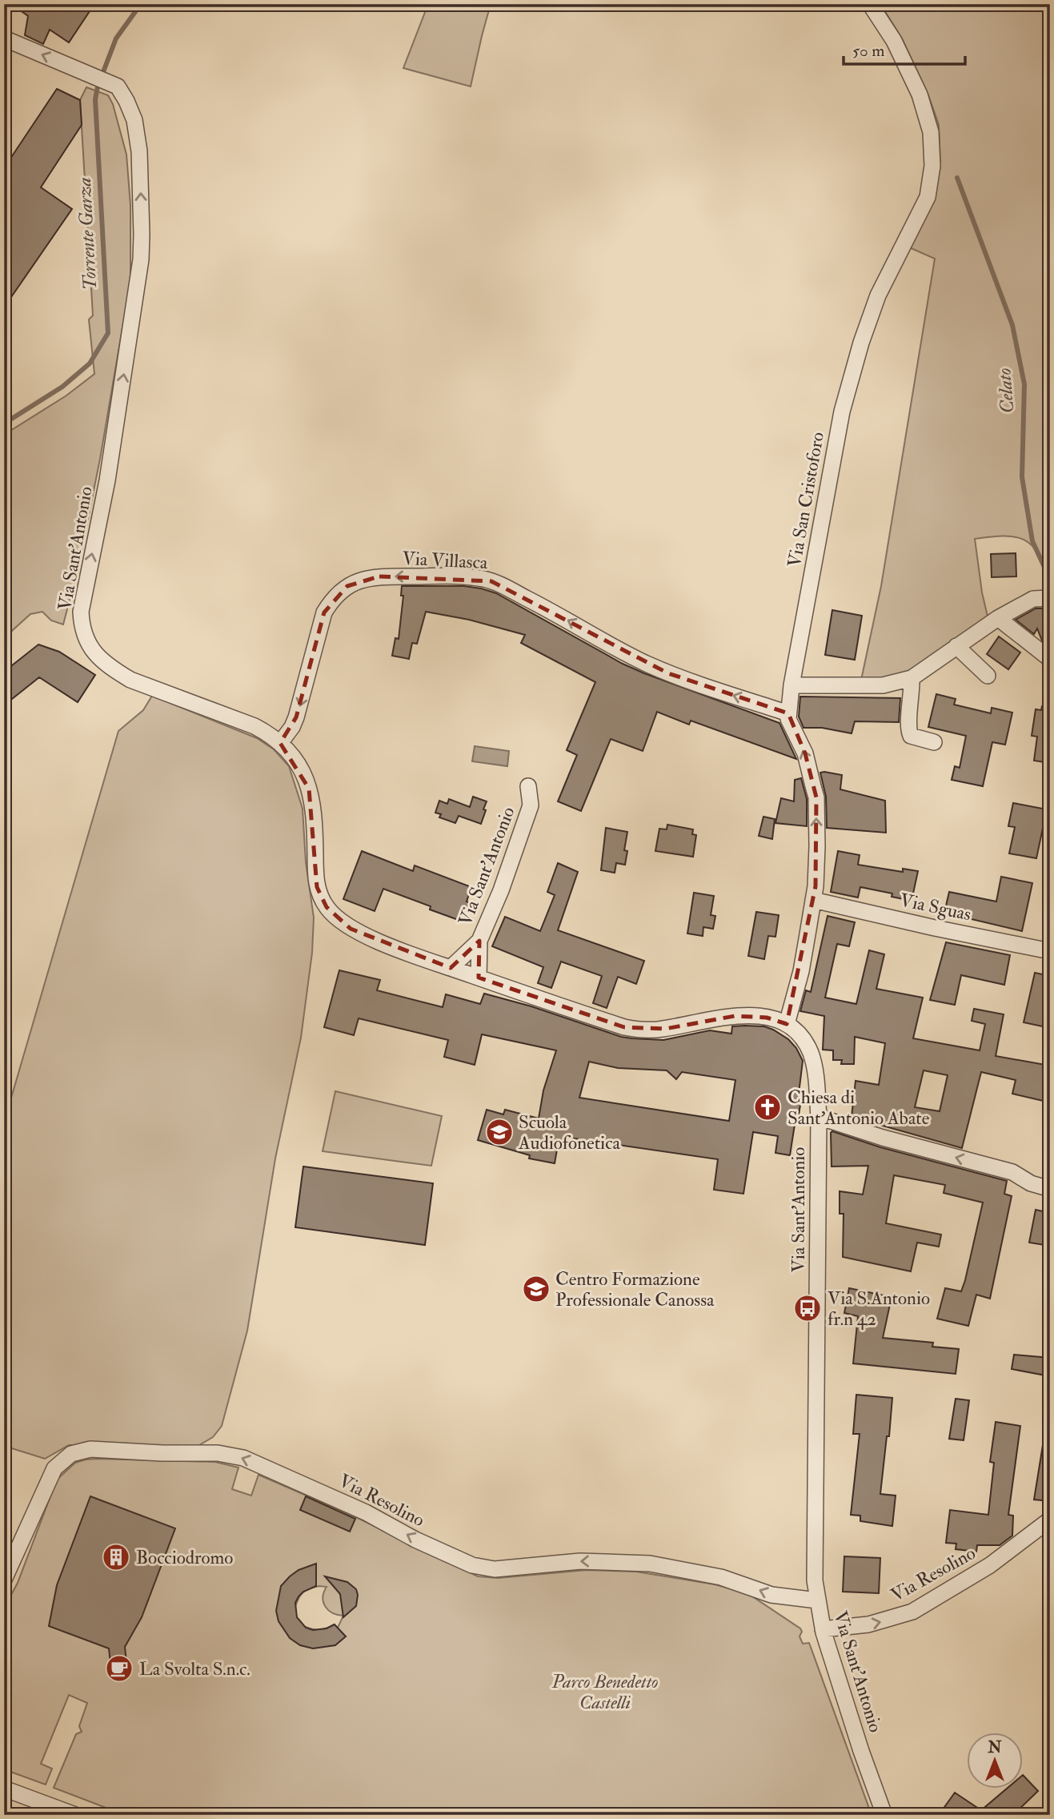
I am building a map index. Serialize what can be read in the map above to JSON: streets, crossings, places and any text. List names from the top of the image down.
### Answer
{
  "streets": {
    "street": [
      "Via San Cristoforo",
      "Via Sant'Antonio",
      "Via Villasca",
      "Via Sguas",
      "Via Resolino"
    ]
  },
  "crossings": [
    ["Via San Cristoforo", "Via Sant'Antonio"],
    ["Via San Cristoforo", "Via Villasca"],
    ["Via San Cristoforo", "Via Sguas"],
    ["Via Sant'Antonio", "Via Villasca"],
    ["Via Sant'Antonio", "Via Resolino"]
  ],
  "water": ["Torrente Garza", "Celato"],
  "parks": ["Parco Benedetto Castelli"],
  "places": {
    "church": ["Chiesa di Sant'Antonio Abate"],
    "school or university": ["Scuola Audiofonetica", "Centro Formazione Professionale Canossa"],
    "bus stop": ["Via S.Antonio fr.n 42"],
    "building": ["Bocciodromo"],
    "cafe": ["La Svolta S.n.c."]
  },
  "scale_bar": "50 m",
  "north": "top"
}
